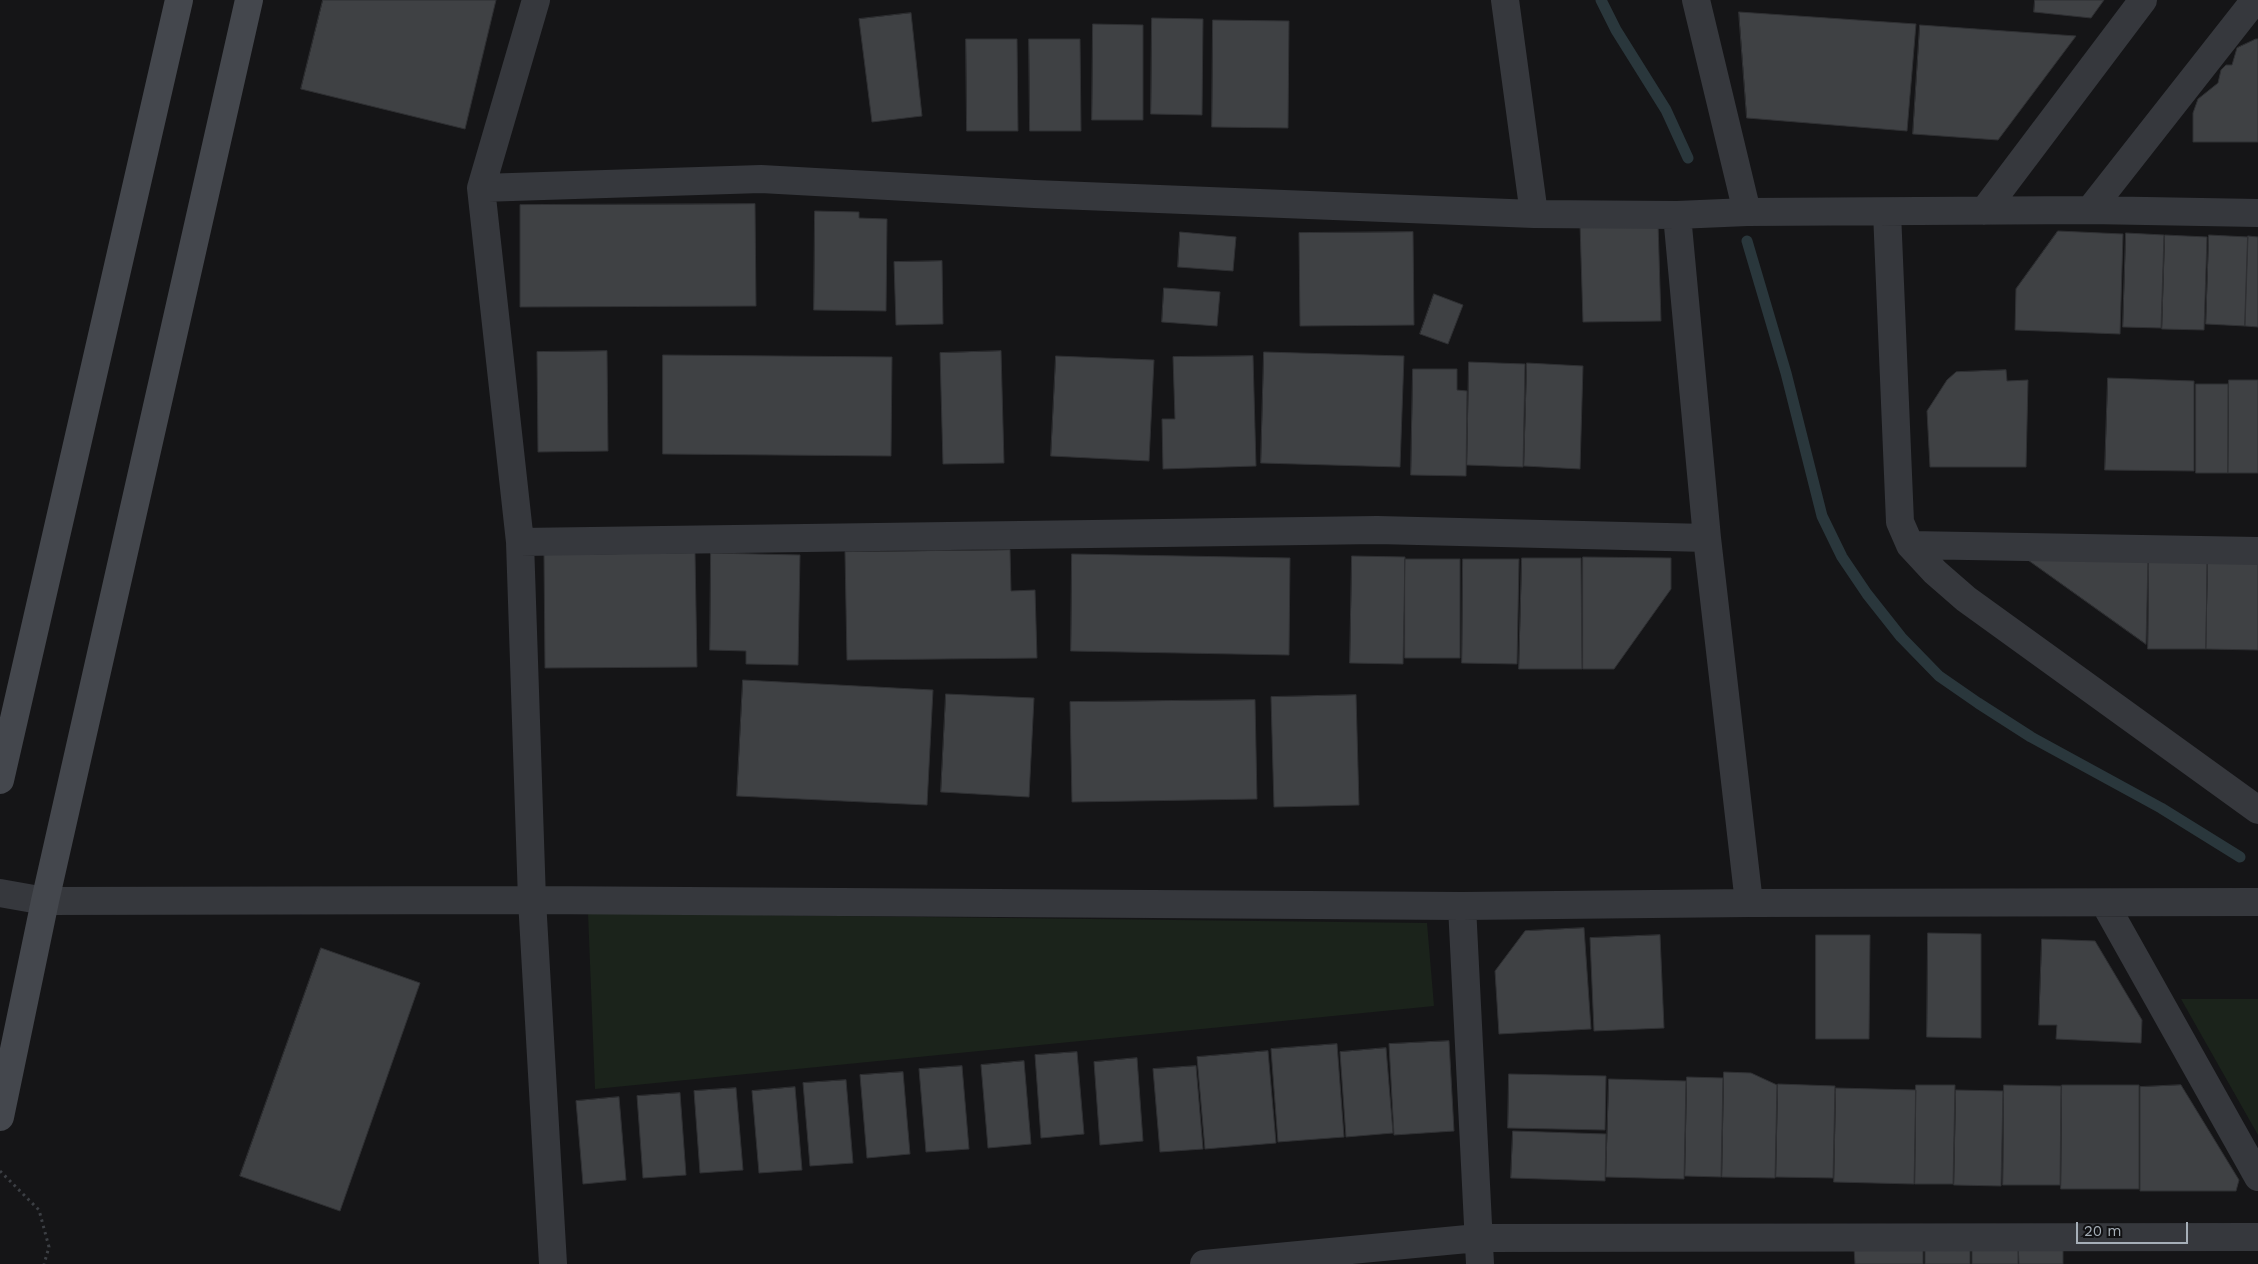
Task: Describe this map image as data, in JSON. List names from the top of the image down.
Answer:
{
  "scale_bar": "20 m"
}
